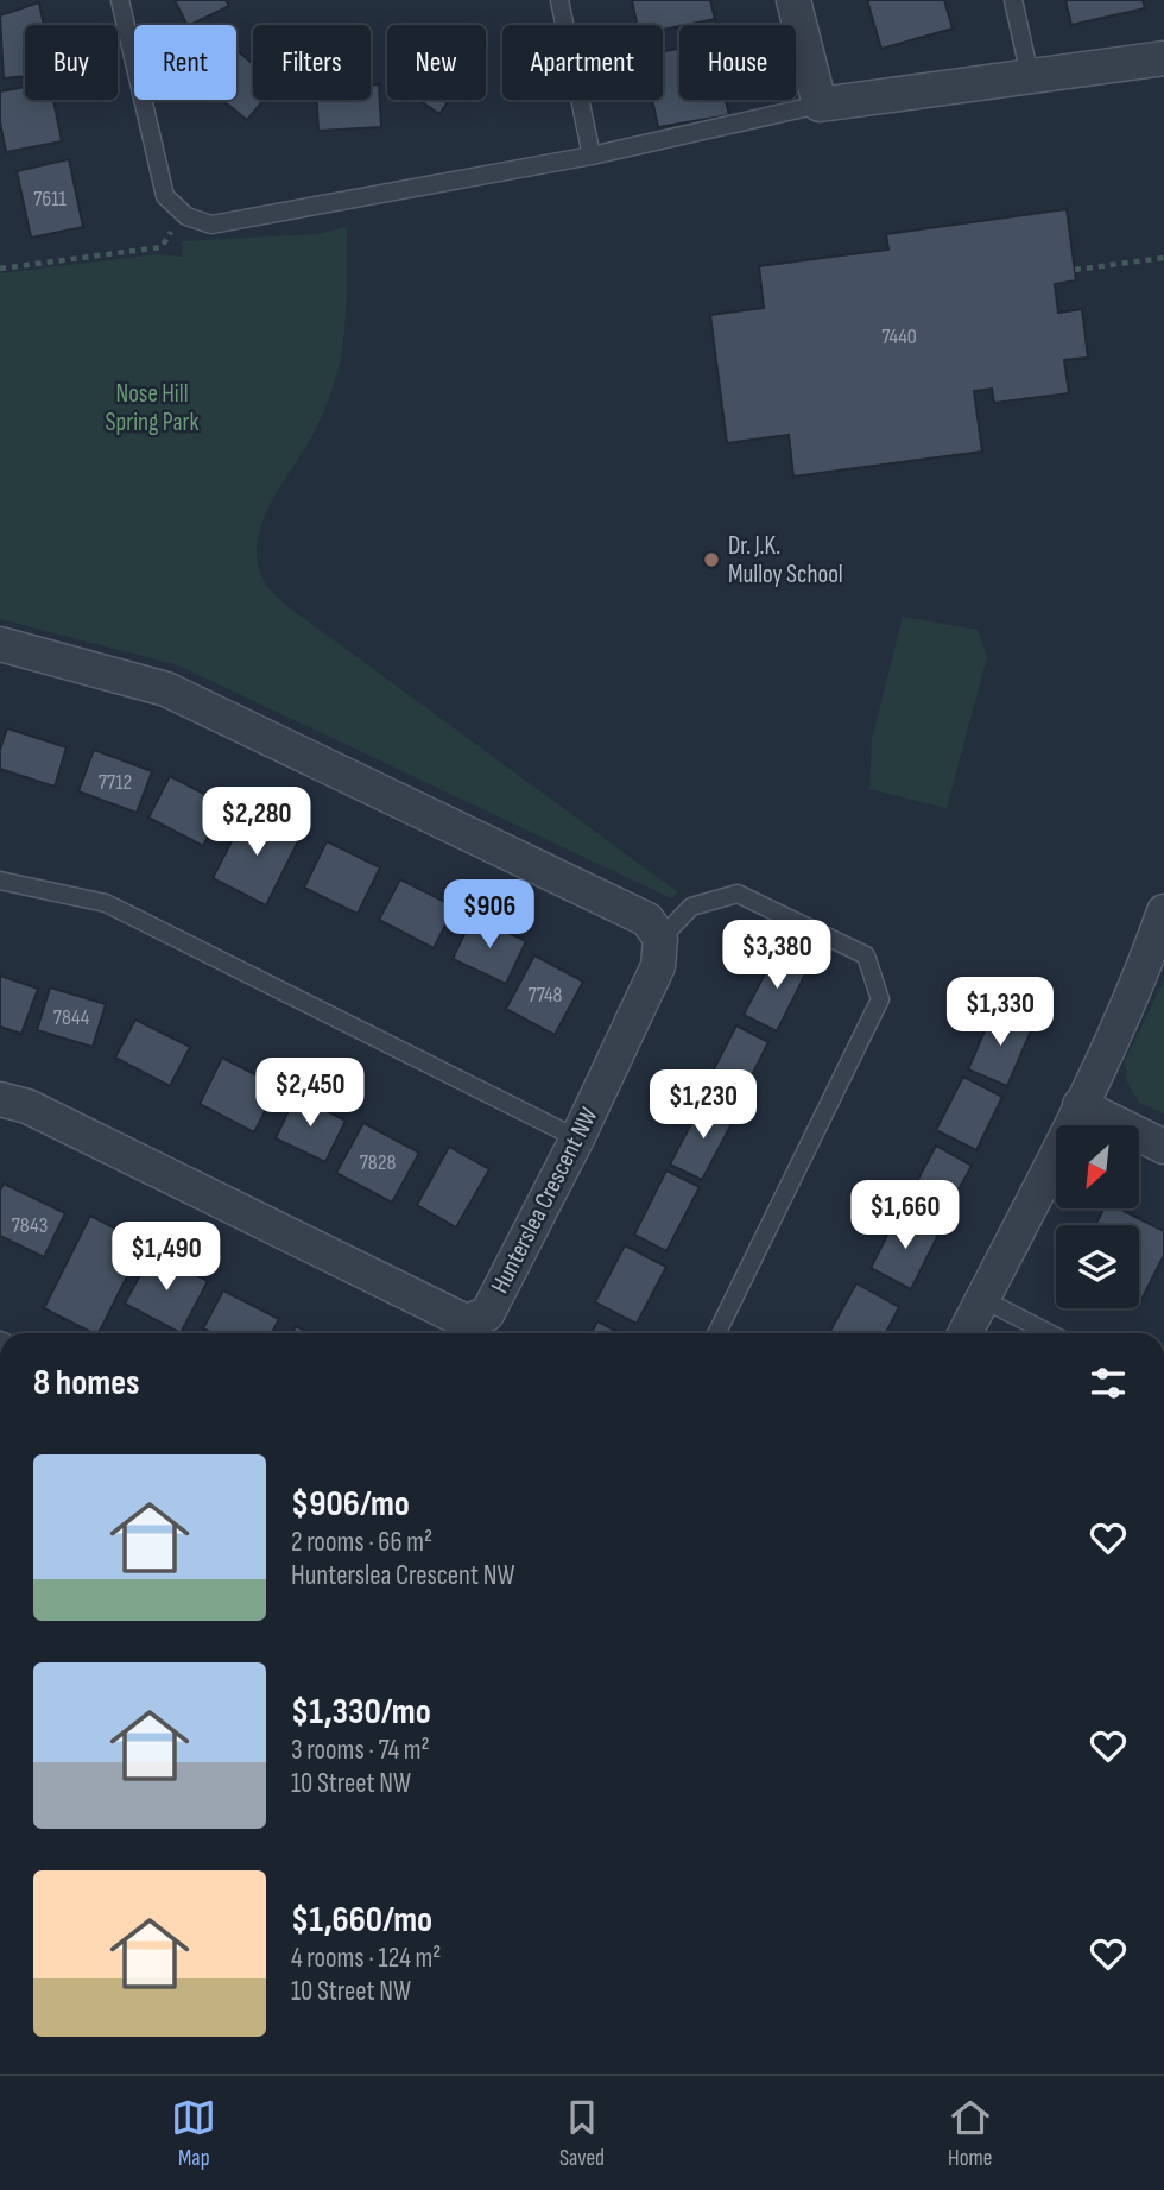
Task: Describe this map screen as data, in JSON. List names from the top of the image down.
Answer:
{
  "streets": {
    "street": ["Hunterslea Crescent NW"]
  },
  "parks": ["Nose Hill Spring Park"],
  "places": ["Dr. J.K. Mulloy School"],
  "house_numbers": [
    "7611",
    "7440",
    "7712",
    "7748",
    "7844",
    "7828",
    "7843"
  ],
  "north": "bottom left",
  "page": {
    "chip": [
      "Buy",
      "Rent",
      "Filters",
      "New",
      "Apartment",
      "House"
    ],
    "price": [
      "$2,280",
      "$906",
      "$3,380",
      "$1,330",
      "$2,450",
      "$1,230",
      "$1,660",
      "$1,490"
    ],
    "heading": "8 homes",
    "list": [
      {
        "name": "$906/mo",
        "note": "2 rooms · 66 m² · Hunterslea Crescent NW"
      },
      {
        "name": "$1,330/mo",
        "note": "3 rooms · 74 m² · 10 Street NW"
      },
      {
        "name": "$1,660/mo",
        "note": "4 rooms · 124 m² · 10 Street NW"
      }
    ],
    "tabs": ["Map", "Saved", "Home"]
  }
}
